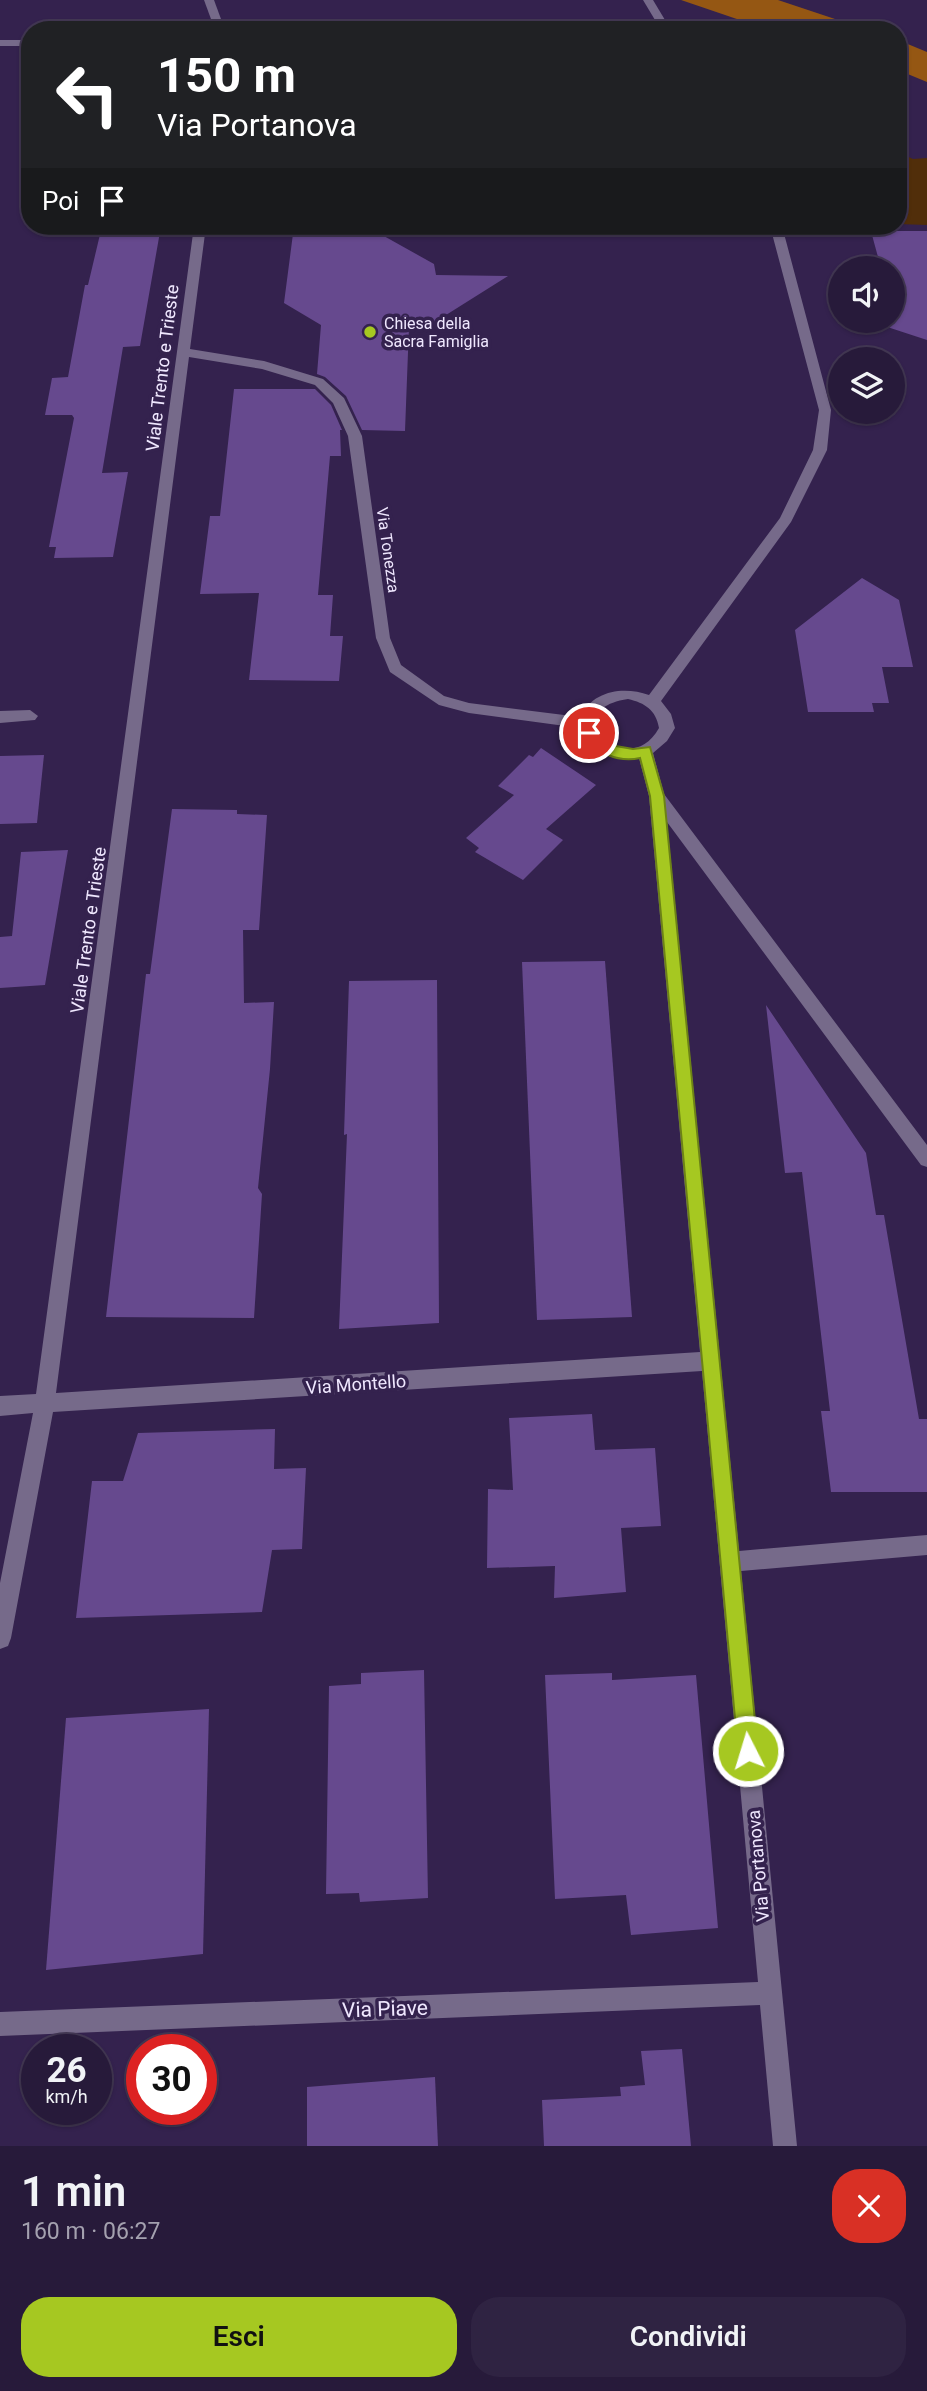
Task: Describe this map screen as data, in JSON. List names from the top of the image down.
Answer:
{
  "streets": {
    "street": [
      "Viale Trento e Trieste",
      "Via Tonezza",
      "Via Montello",
      "Via Portanova",
      "Via Piave"
    ]
  },
  "crossings": [
    ["Viale Trento e Trieste", "Via Tonezza"],
    ["Viale Trento e Trieste", "Via Montello"],
    ["Via Tonezza", "Via Portanova"],
    ["Via Montello", "Via Portanova"],
    ["Via Portanova", "Via Piave"]
  ],
  "places": ["Chiesa della Sacra Famiglia"],
  "page": {
    "turn": ["150 m", "Via Portanova"],
    "then": "Poi",
    "speed": "26 km/h",
    "limit": "30",
    "heading": ["1 min", "160 m · 06:27"],
    "buttons": ["Esci", "Condividi"]
  }
}
